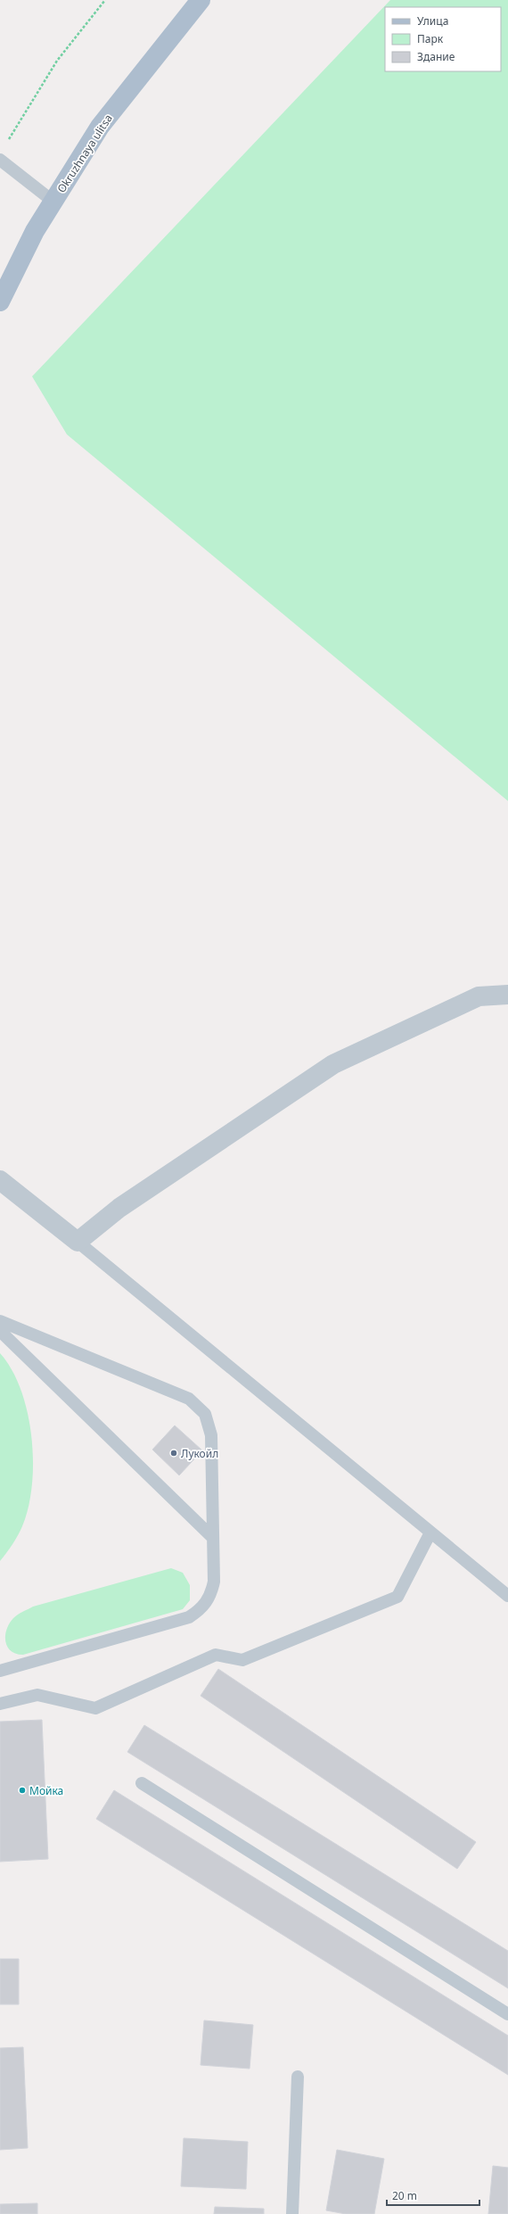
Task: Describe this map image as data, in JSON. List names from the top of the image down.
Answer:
{
  "streets": {
    "main road": ["Okruzhnaya ulitsa"]
  },
  "places": ["Лукойл", "Мойка"],
  "legend": ["Улица", "Парк", "Здание"],
  "scale_bar": "20 m"
}
